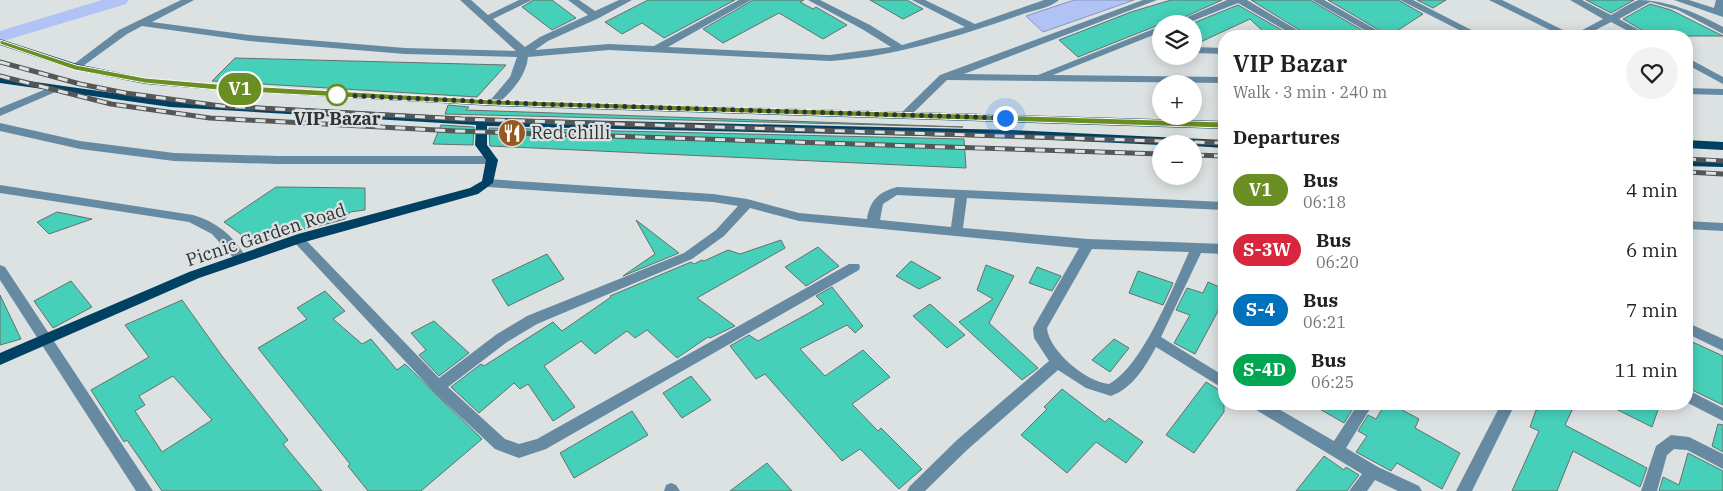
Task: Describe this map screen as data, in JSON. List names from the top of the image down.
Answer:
{
  "streets": {
    "main road": ["Picnic Garden Road"]
  },
  "places": {
    "other": ["VIP Bazar"],
    "restaurant": ["Red chilli"]
  },
  "lines": ["bus line V1"],
  "page": {
    "on_map": "V1",
    "map_buttons": ["+", "−"],
    "heading": [
      ["VIP Bazar", "Walk · 3 min · 240 m"],
      "Departures"
    ],
    "list": [
      {
        "mark": "V1",
        "name": "Bus",
        "note": "06:18",
        "value": "4 min"
      },
      {
        "mark": "S-3W",
        "name": "Bus",
        "note": "06:20",
        "value": "6 min"
      },
      {
        "mark": "S-4",
        "name": "Bus",
        "note": "06:21",
        "value": "7 min"
      },
      {
        "mark": "S-4D",
        "name": "Bus",
        "note": "06:25",
        "value": "11 min"
      }
    ]
  }
}
